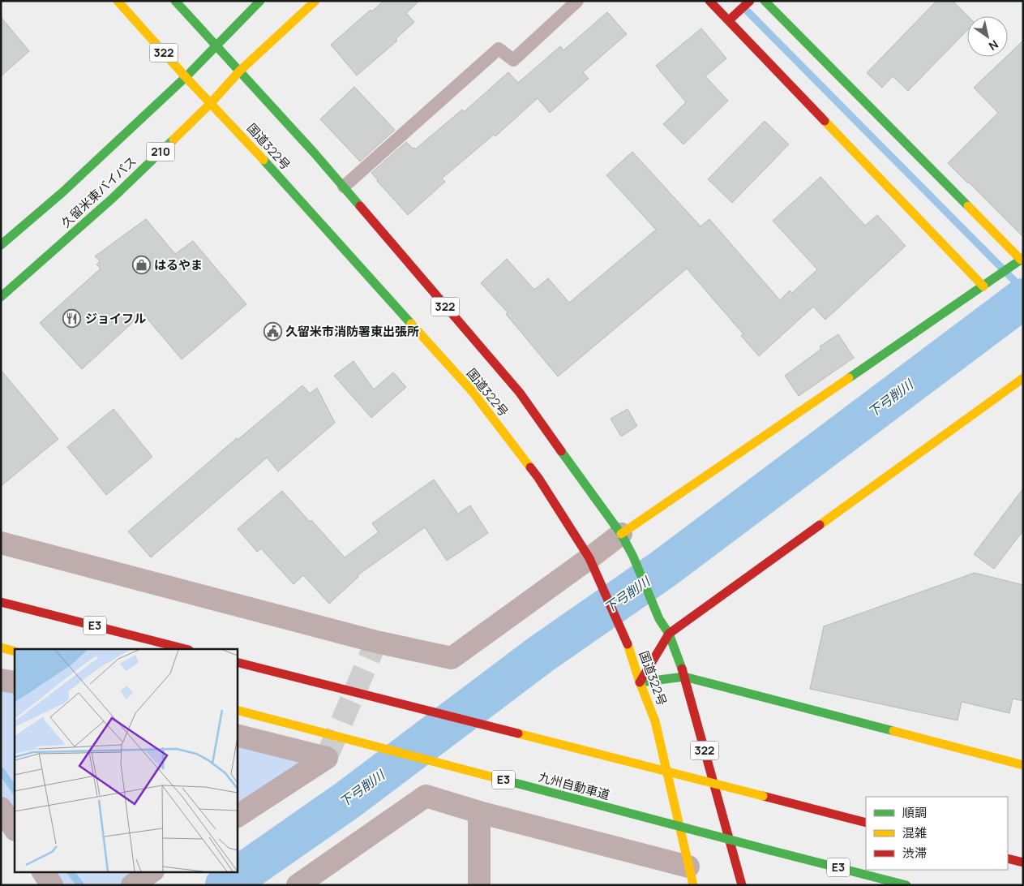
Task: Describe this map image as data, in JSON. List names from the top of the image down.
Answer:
{
  "streets": {
    "main road": [
      "322",
      "国道322号",
      "210",
      "久留米東バイパス",
      "E3",
      "九州自動車道"
    ]
  },
  "crossings": [
    ["国道322号", "久留米東バイパス"]
  ],
  "water": ["下弓削川"],
  "places": {
    "shop": ["はるやま"],
    "restaurant": ["ジョイフル"],
    "public building": ["久留米市消防署東出張所"]
  },
  "legend": ["順調", "混雑", "渋滞"],
  "north": "bottom right"
}
